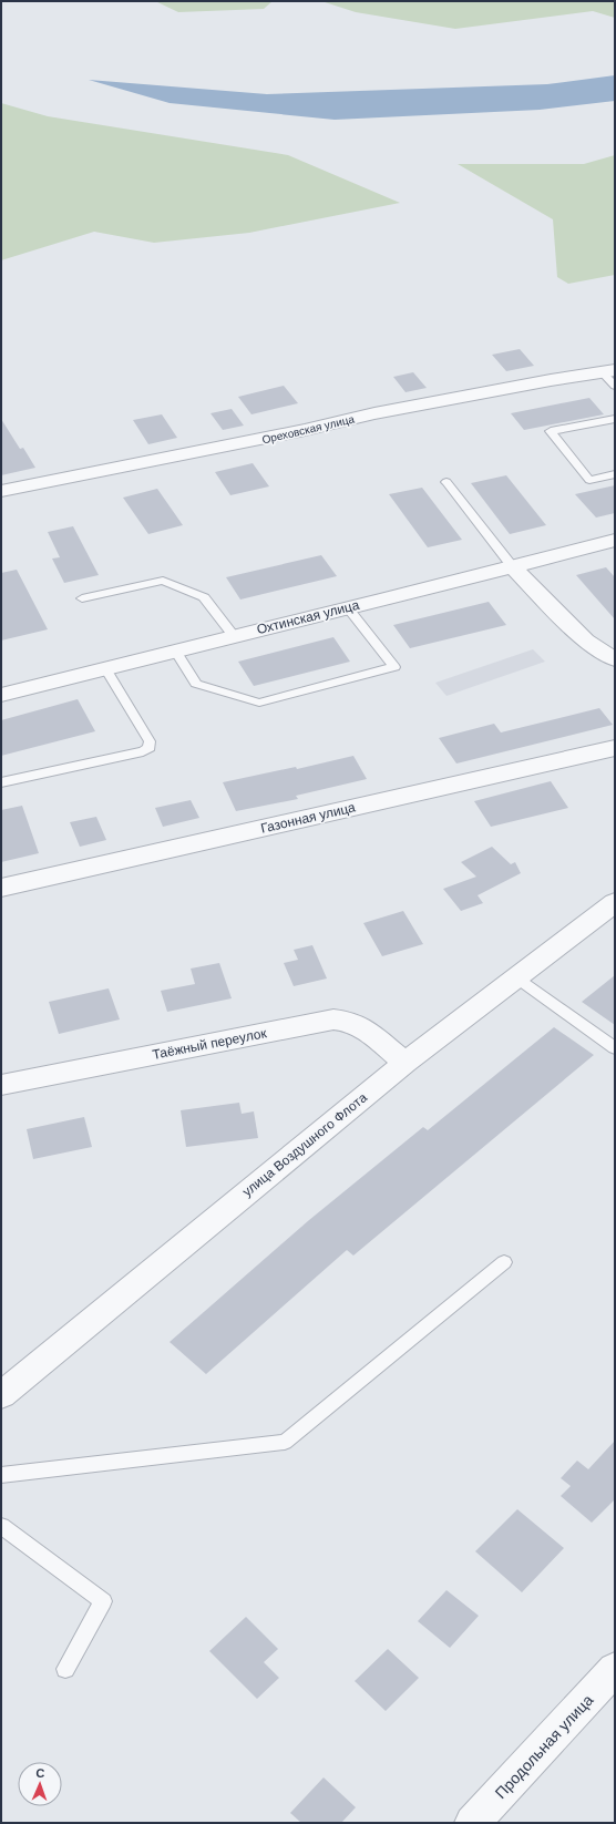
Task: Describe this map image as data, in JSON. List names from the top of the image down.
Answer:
{
  "streets": {
    "street": [
      "Ореховская улица",
      "Охтинская улица",
      "Газонная улица",
      "Таёжный переулок",
      "улица Воздушного Флота",
      "Продольная улица"
    ]
  },
  "crossings": [
    ["Таёжный переулок", "улица Воздушного Флота"]
  ],
  "north": "top"
}
